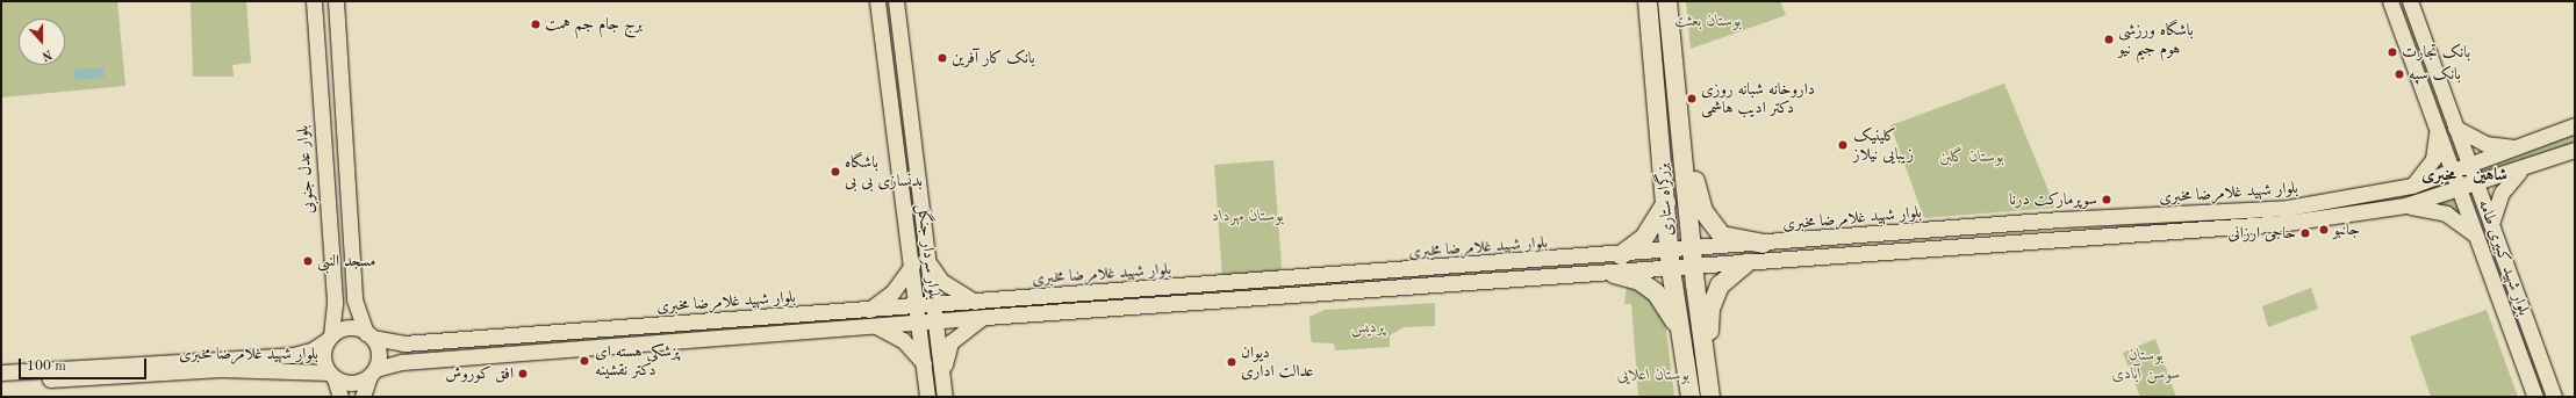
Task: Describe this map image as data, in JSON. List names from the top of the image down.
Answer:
{
  "streets": {
    "highway": ["بزرگراه ستاری"],
    "main road": [
      "بلوار عدل جنوبی",
      "بلوار شهید غلامرضا مخبری",
      "بلوار سردار جنگل",
      "بلوار شهید کبیری طامه"
    ]
  },
  "crossings": [
    ["بلوار عدل جنوبی", "بلوار شهید غلامرضا مخبری"],
    ["بلوار شهید غلامرضا مخبری", "بزرگراه ستاری"],
    ["بلوار شهید غلامرضا مخبری", "بلوار سردار جنگل"],
    ["بلوار شهید غلامرضا مخبری", "بلوار شهید کبیری طامه"]
  ],
  "districts": ["شاهین - مخبری"],
  "parks": [
    "بوستان بعثت",
    "بوستان گلبن",
    "بوستان مهرداد",
    "پردیس",
    "بوستان سوسن آبادی",
    "بوستان اعلایی"
  ],
  "places": [
    "برج جام جم همت",
    "باشگاه ورزشی هوم جیم نیو",
    "بانک تجارت",
    "بانک کار آفرین",
    "بانک سپه",
    "داروخانه شبانه روزی دکتر ادیب هاشمی",
    "کلینیک زیبایی نیلاز",
    "باشگاه بدنسازی بی بی",
    "سوپرمارکت درنا",
    "جانبو",
    "حاجی ارزانی",
    "مسجد النبی",
    "پزشکی هسته ای دکتر نقشینه",
    "دیوان عدالت اداری",
    "افق کوروش"
  ],
  "scale_bar": "100 m",
  "north": "bottom"
}
